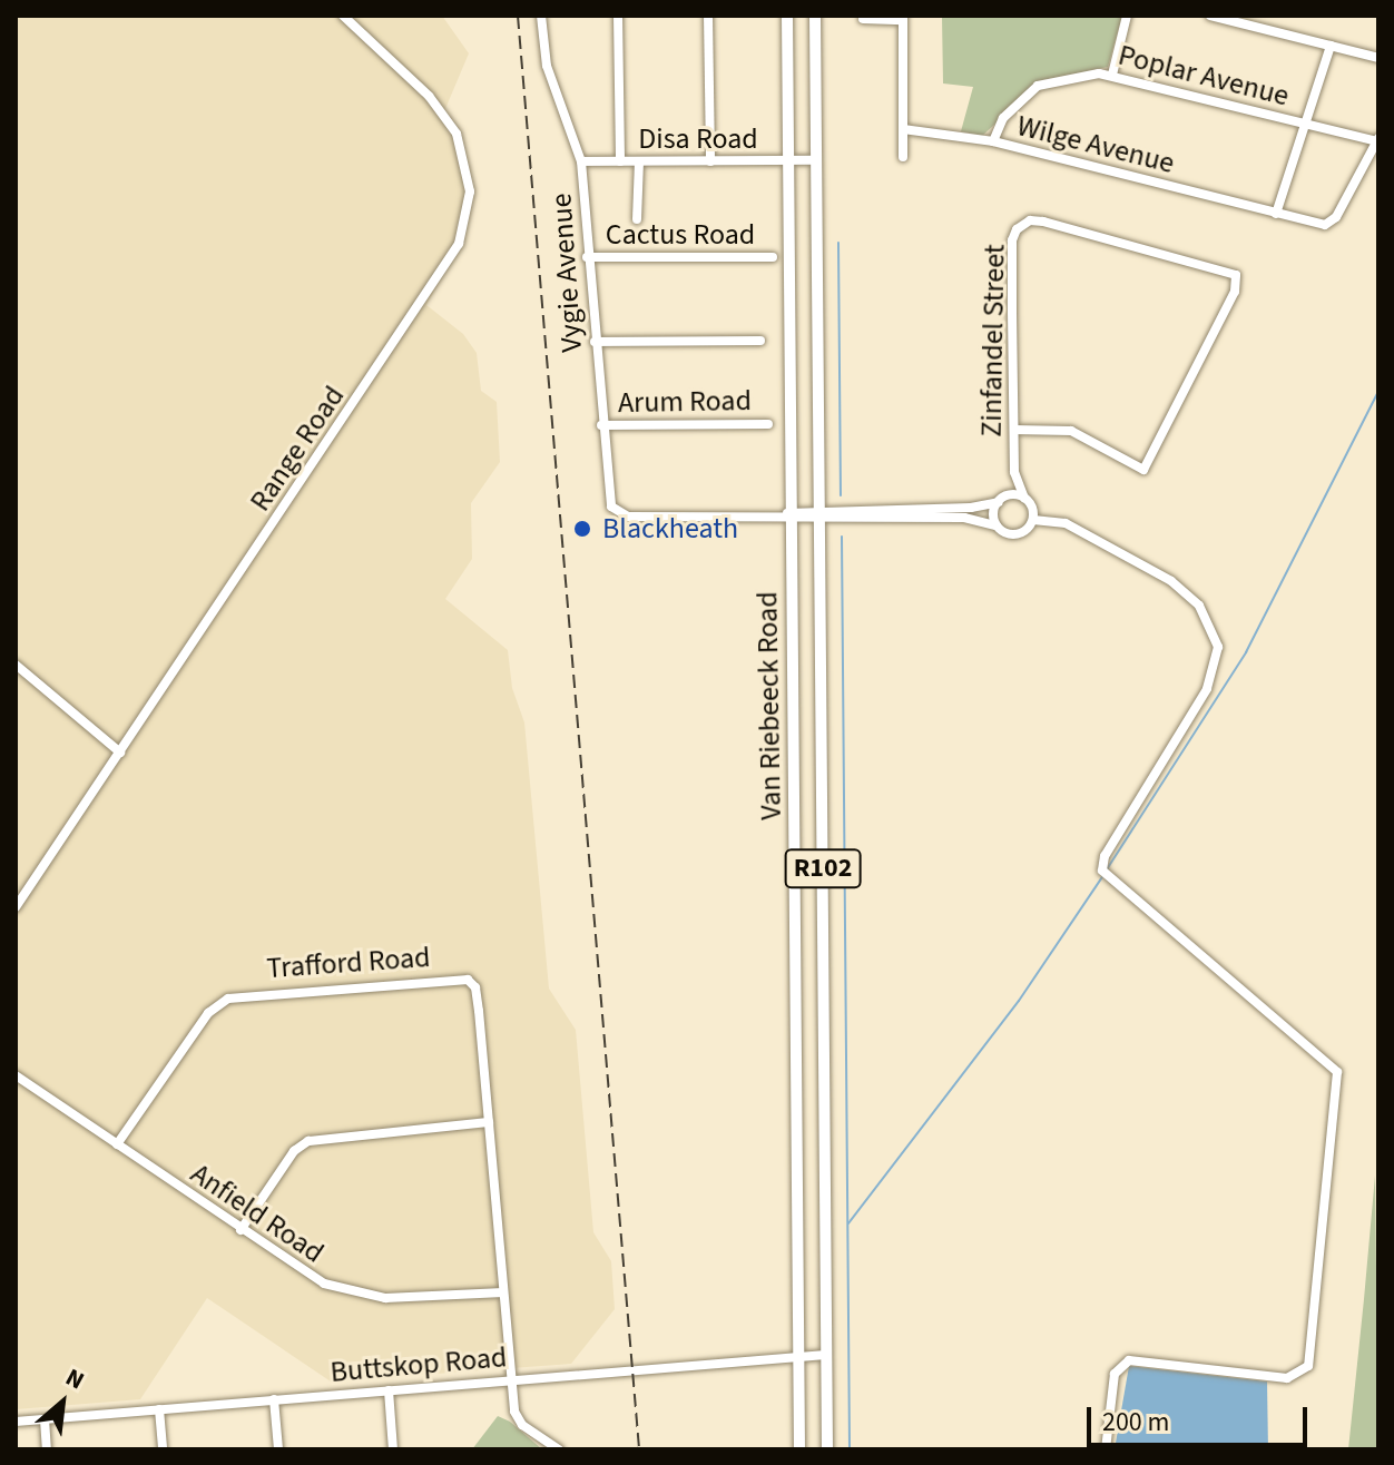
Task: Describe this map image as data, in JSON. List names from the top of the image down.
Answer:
{
  "streets": {
    "main road": ["Van Riebeeck Road", "R102"],
    "street": [
      "Poplar Avenue",
      "Disa Road",
      "Wilge Avenue",
      "Cactus Road",
      "Vygie Avenue",
      "Zinfandel Street",
      "Arum Road",
      "Range Road",
      "Trafford Road",
      "Anfield Road",
      "Buttskop Road"
    ]
  },
  "crossings": [
    ["Poplar Avenue", "Wilge Avenue"],
    ["Disa Road", "Vygie Avenue"],
    ["Disa Road", "Van Riebeeck Road"],
    ["Cactus Road", "Vygie Avenue"],
    ["Vygie Avenue", "Arum Road"],
    ["Vygie Avenue", "Van Riebeeck Road"],
    ["Van Riebeeck Road", "Buttskop Road"],
    ["Trafford Road", "Anfield Road"],
    ["Trafford Road", "Buttskop Road"]
  ],
  "places": ["Blackheath"],
  "scale_bar": "200 m",
  "north": "top right"
}
